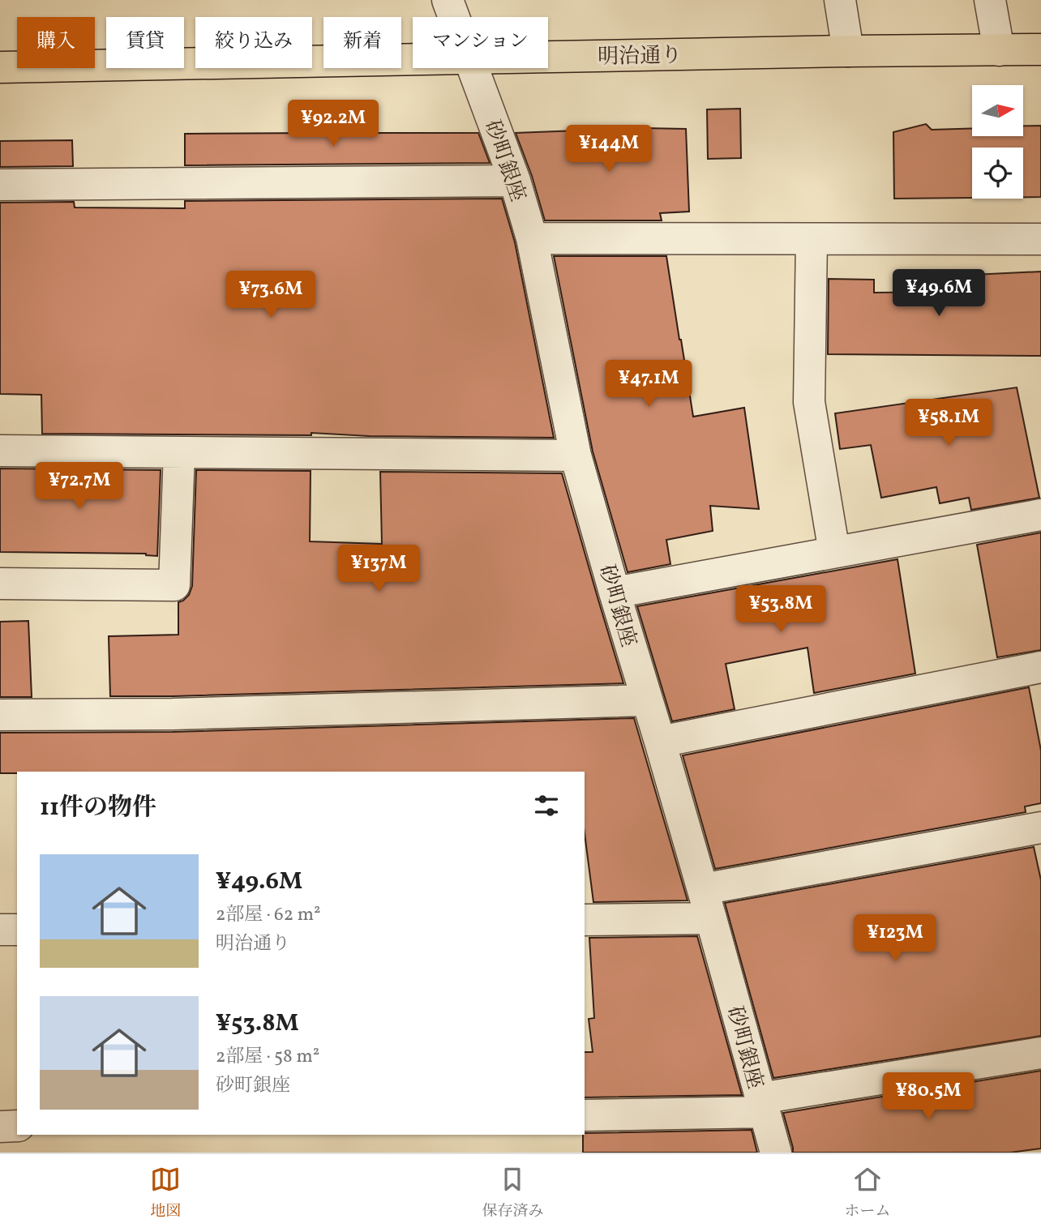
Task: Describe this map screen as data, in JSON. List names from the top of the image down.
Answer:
{
  "streets": {
    "main road": ["明治通り"],
    "street": ["砂町銀座"]
  },
  "north": "right",
  "page": {
    "chip": [
      "購入",
      "賃貸",
      "絞り込み",
      "新着",
      "マンション"
    ],
    "price": [
      "¥92.2M",
      "¥144M",
      "¥49.6M",
      "¥73.6M",
      "¥47.1M",
      "¥58.1M",
      "¥72.7M",
      "¥137M",
      "¥53.8M",
      "¥123M",
      "¥80.5M"
    ],
    "heading": "11件の物件",
    "list": [
      {
        "name": "¥49.6M",
        "note": "2部屋 · 62 m² · 明治通り"
      },
      {
        "name": "¥53.8M",
        "note": "2部屋 · 58 m² · 砂町銀座"
      }
    ],
    "tabs": ["地図", "保存済み", "ホーム"]
  }
}
